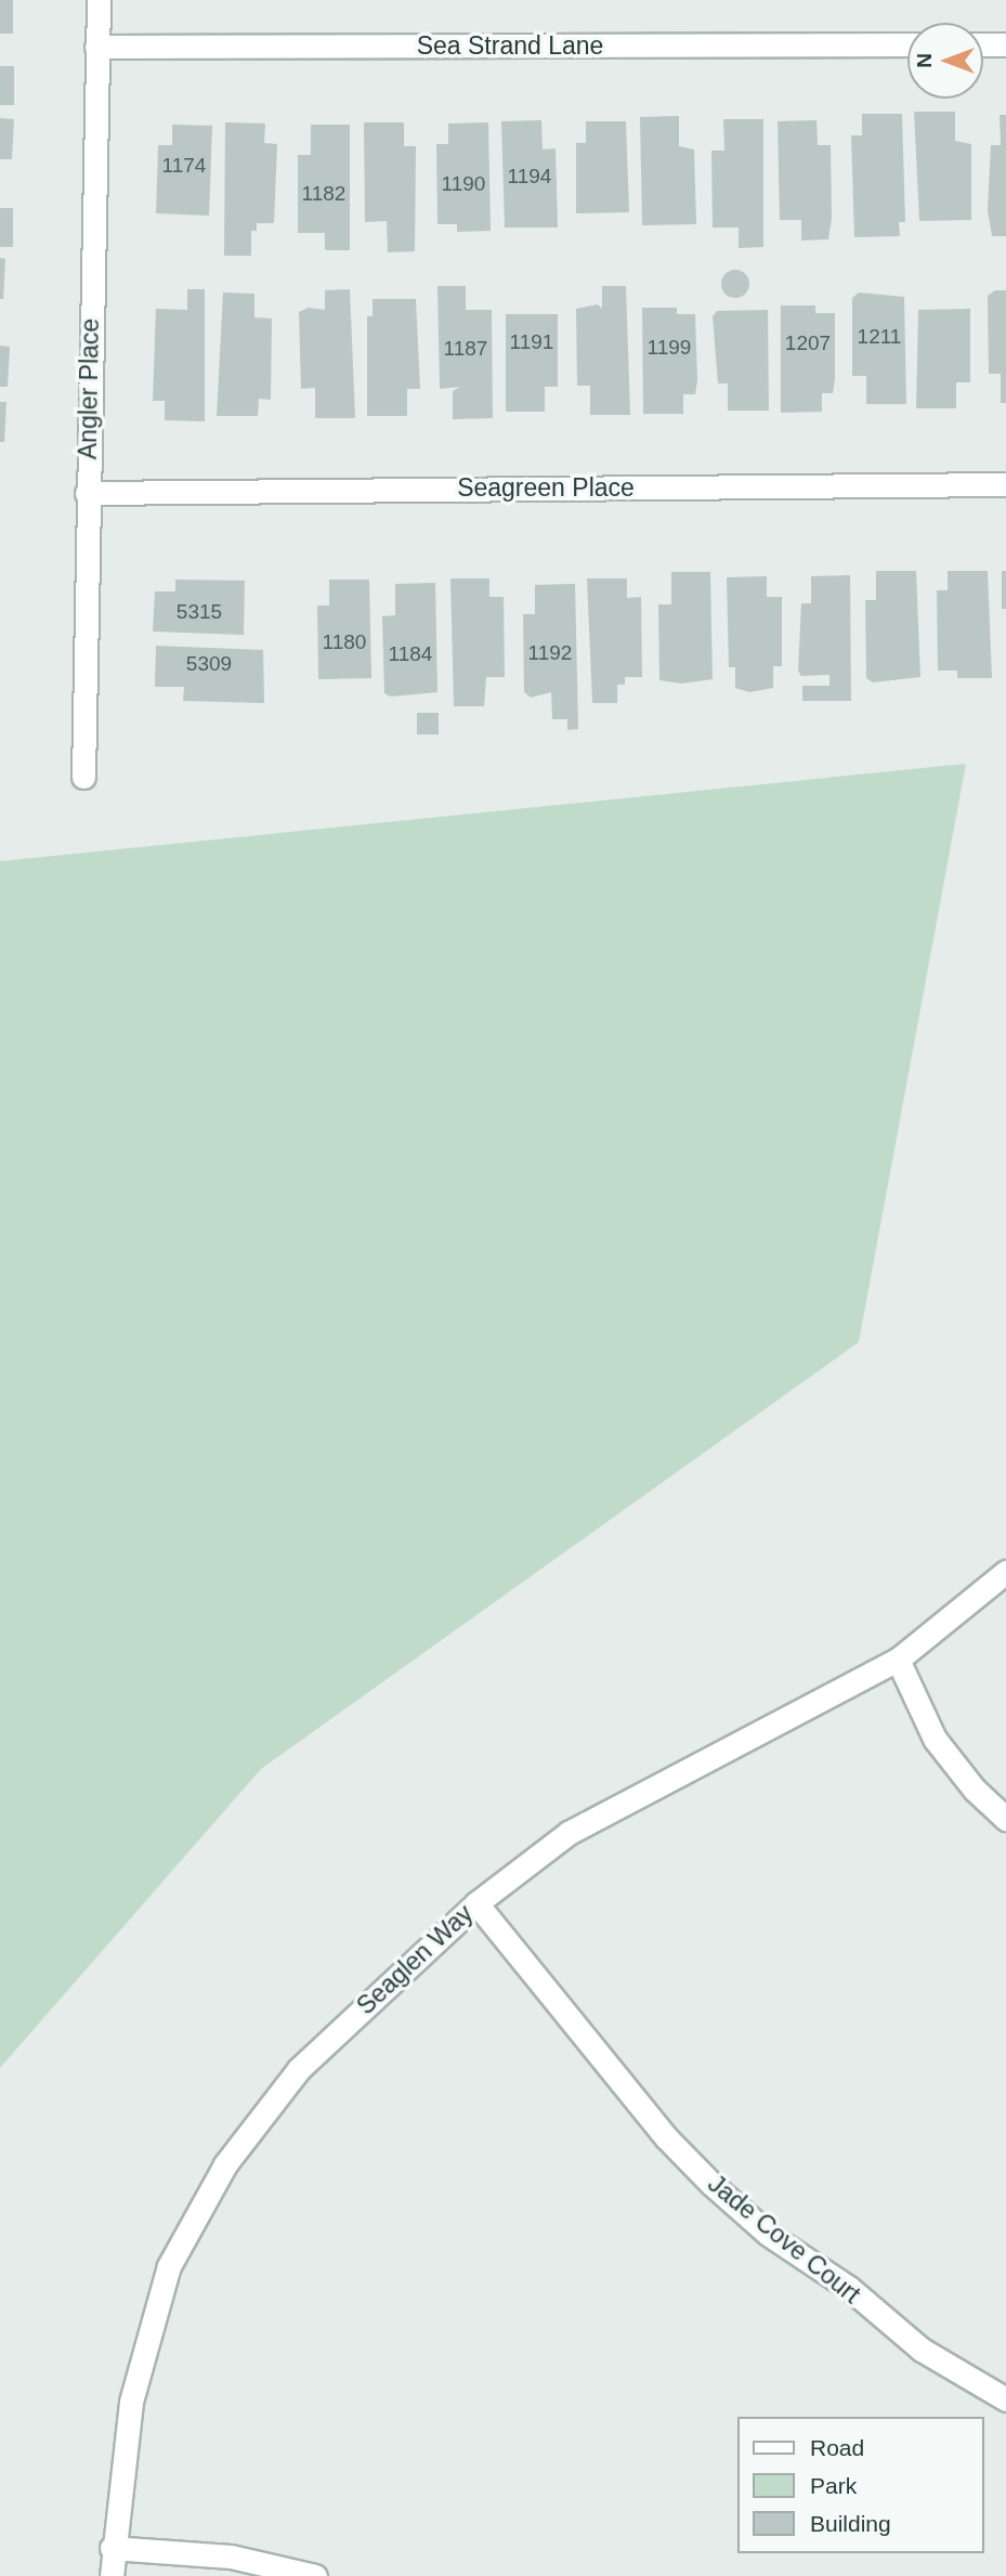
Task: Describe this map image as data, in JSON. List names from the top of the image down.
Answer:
{
  "streets": {
    "street": [
      "Sea Strand Lane",
      "Angler Place",
      "Seagreen Place",
      "Seaglen Way",
      "Jade Cove Court"
    ]
  },
  "crossings": [
    ["Sea Strand Lane", "Angler Place"],
    ["Angler Place", "Seagreen Place"],
    ["Seaglen Way", "Jade Cove Court"]
  ],
  "house_numbers": [
    "1174",
    "1194",
    "1190",
    "1182",
    "1211",
    "1191",
    "1207",
    "1199",
    "1187",
    "5315",
    "1180",
    "1192",
    "1184",
    "5309"
  ],
  "legend": ["Road", "Park", "Building"],
  "north": "left"
}
